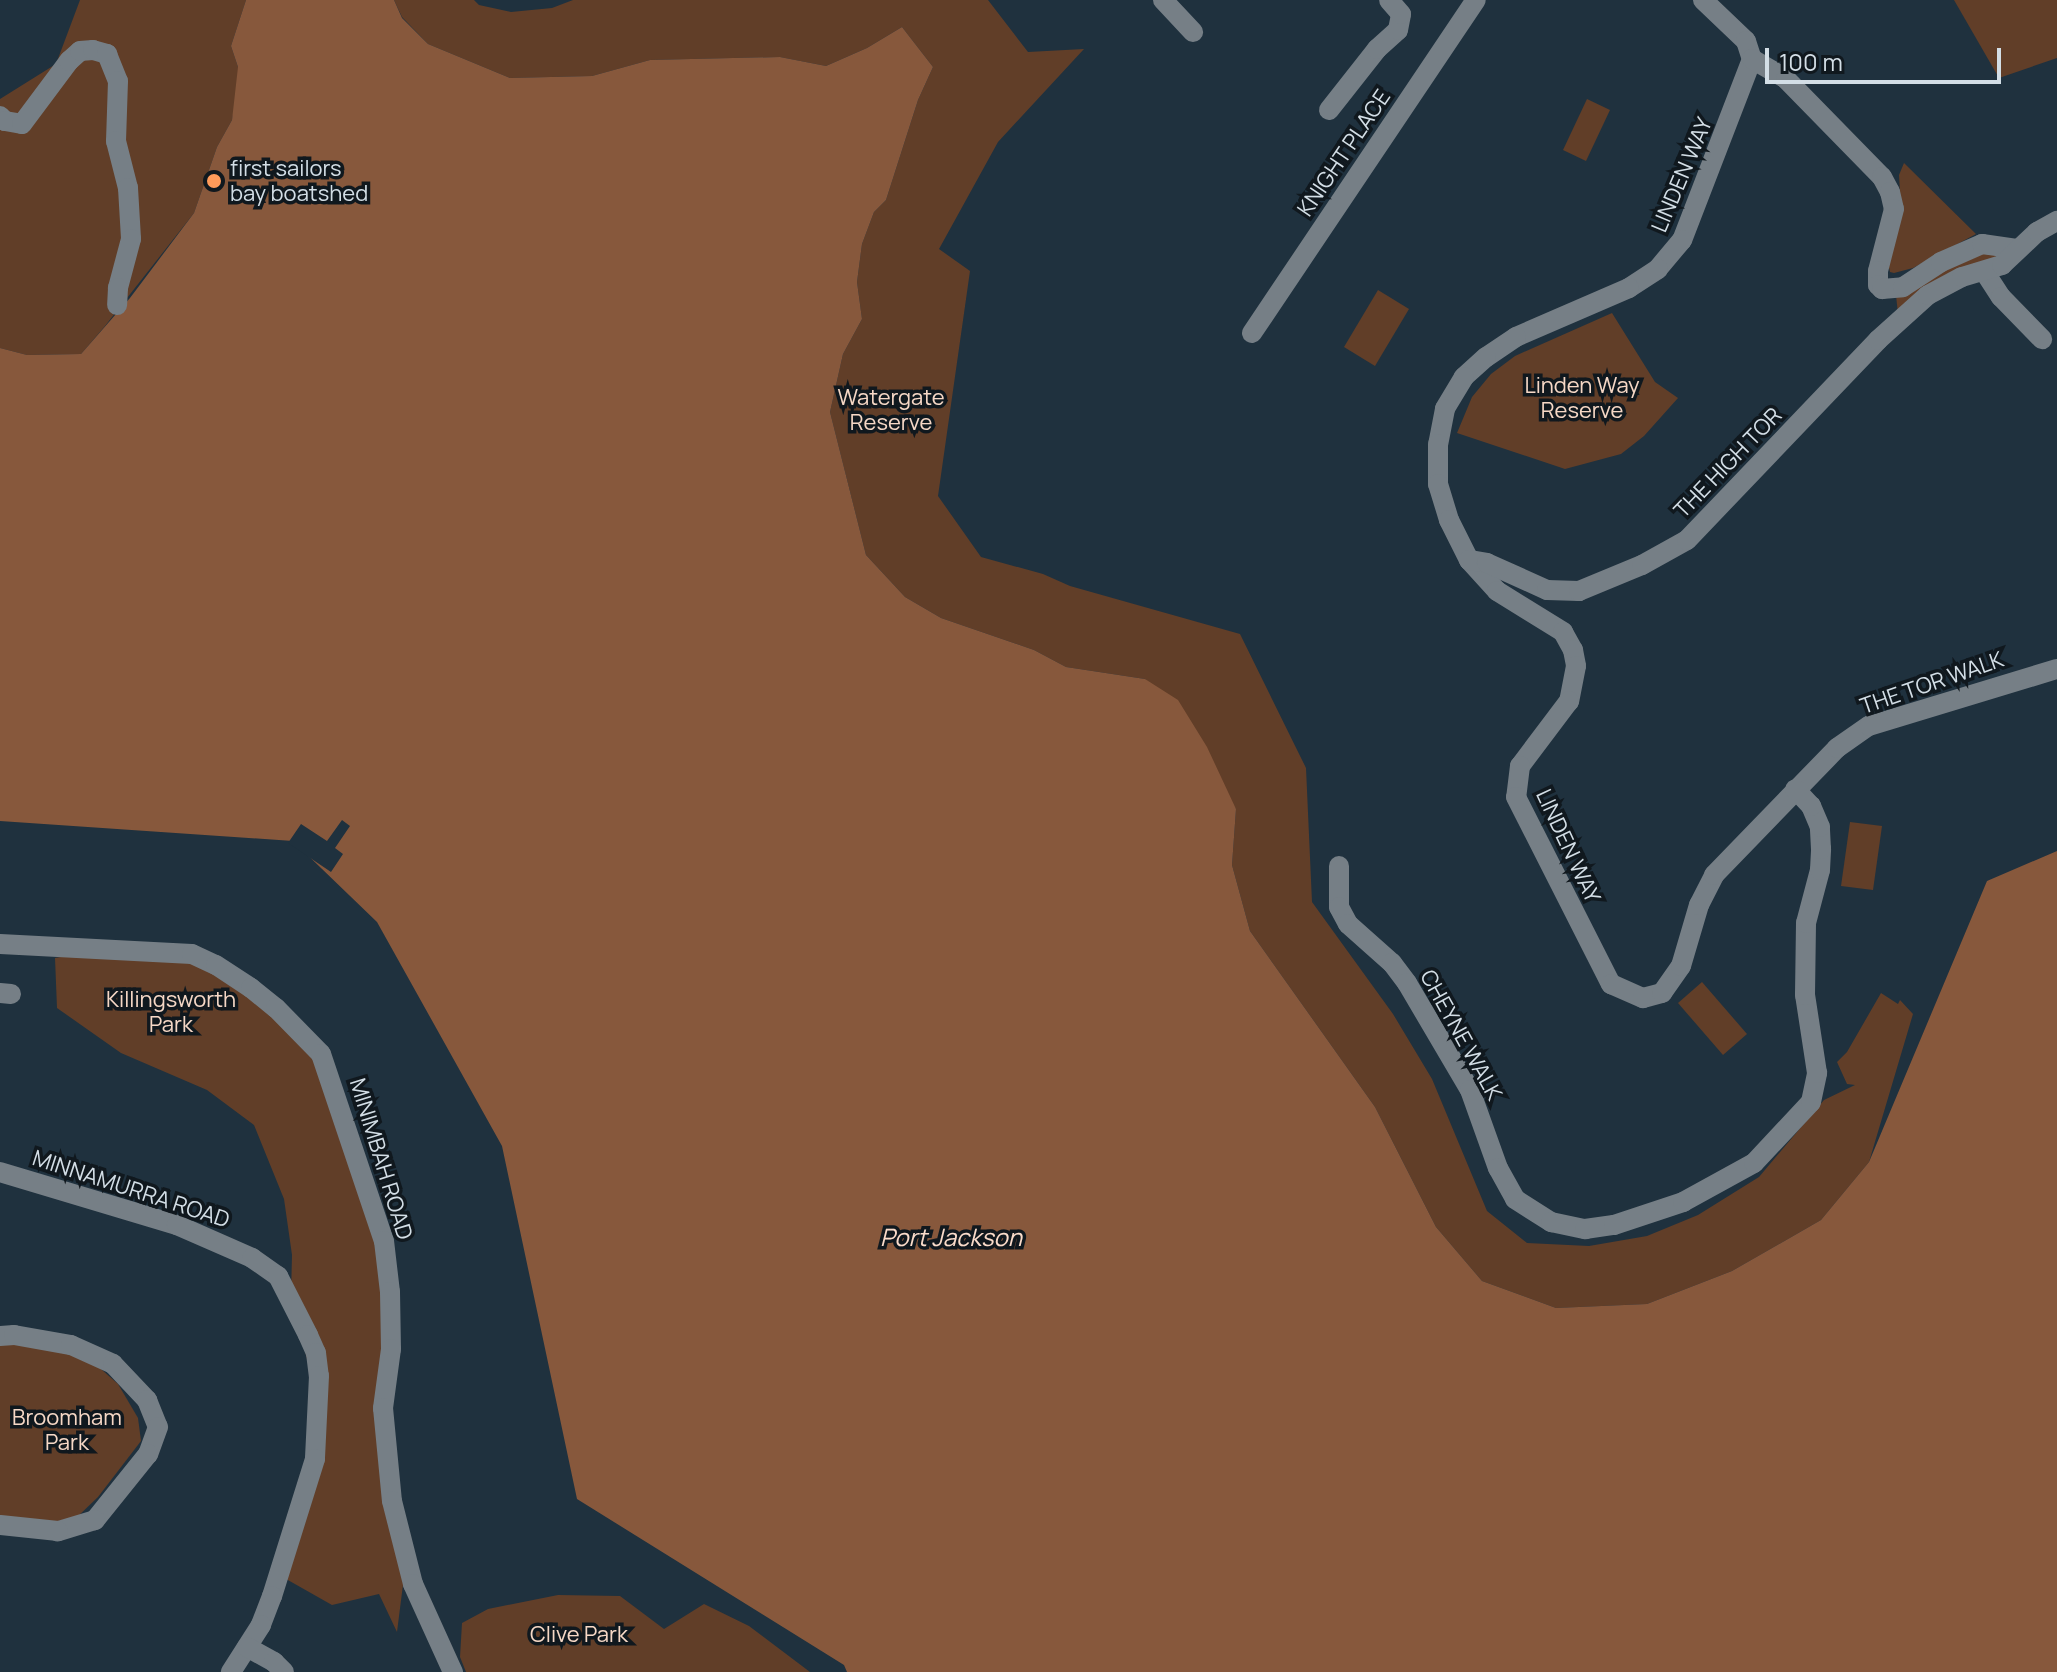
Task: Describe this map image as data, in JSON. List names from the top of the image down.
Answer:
{
  "streets": {
    "street": [
      "KNIGHT PLACE",
      "LINDEN WAY",
      "THE HIGH TOR",
      "THE TOR WALK",
      "CHEYNE WALK",
      "MINIMBAH ROAD",
      "MINNAMURRA ROAD"
    ]
  },
  "crossings": [
    ["LINDEN WAY", "THE HIGH TOR"],
    ["LINDEN WAY", "THE TOR WALK"],
    ["LINDEN WAY", "CHEYNE WALK"],
    ["THE TOR WALK", "CHEYNE WALK"]
  ],
  "water": ["Port Jackson"],
  "parks": [
    "Linden Way Reserve",
    "Watergate Reserve",
    "Killingsworth Park",
    "Broomham Park",
    "Clive Park"
  ],
  "places": ["first sailors bay boatshed"],
  "scale_bar": "100 m"
}
